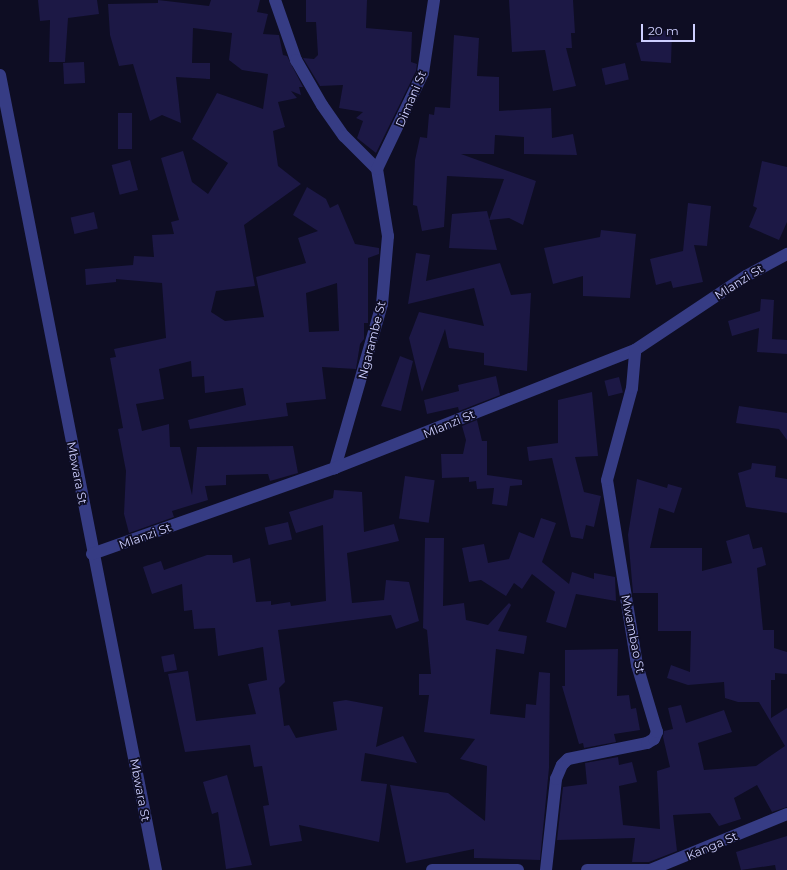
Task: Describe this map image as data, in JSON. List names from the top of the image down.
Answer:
{
  "streets": {
    "street": [
      "Dimani St",
      "Mlanzi St",
      "Ngarambe St",
      "Mbwara St",
      "Mwambao St",
      "Kanga St"
    ]
  },
  "crossings": [
    ["Dimani St", "Ngarambe St"],
    ["Mlanzi St", "Ngarambe St"],
    ["Mlanzi St", "Mbwara St"],
    ["Mlanzi St", "Mwambao St"]
  ],
  "scale_bar": "20 m"
}
